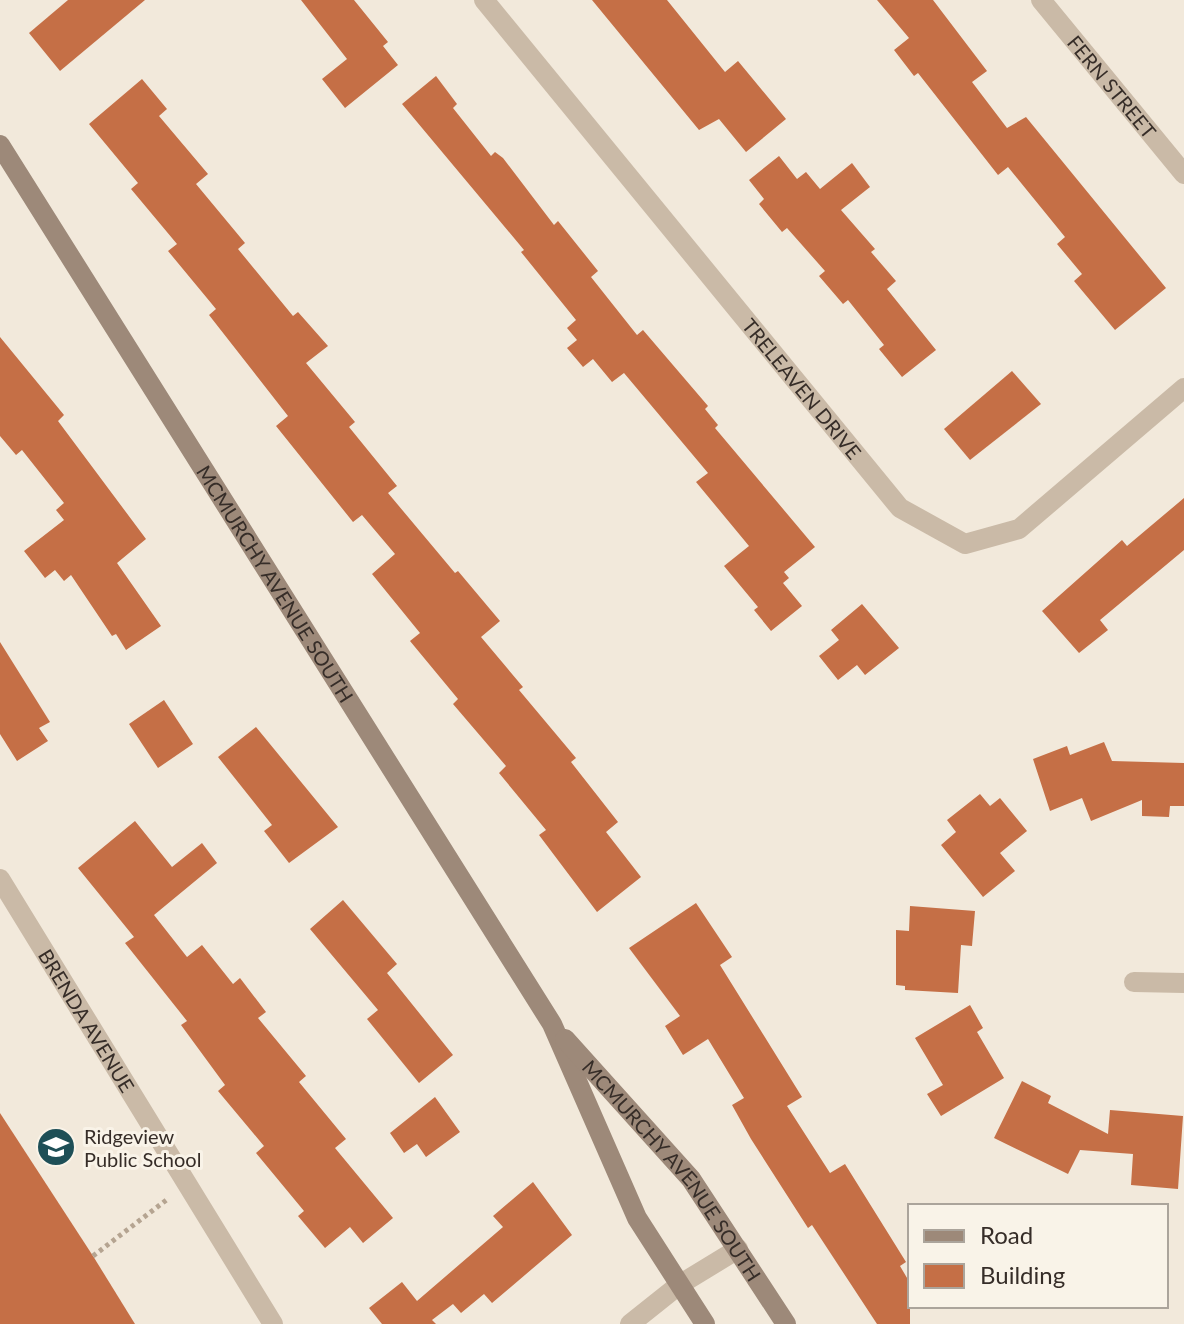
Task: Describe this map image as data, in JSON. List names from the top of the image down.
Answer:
{
  "streets": {
    "street": [
      "FERN STREET",
      "TRELEAVEN DRIVE",
      "MCMURCHY AVENUE SOUTH",
      "BRENDA AVENUE"
    ]
  },
  "places": {
    "school or university": ["Ridgeview Public School"]
  },
  "legend": ["Road", "Building"]
}
